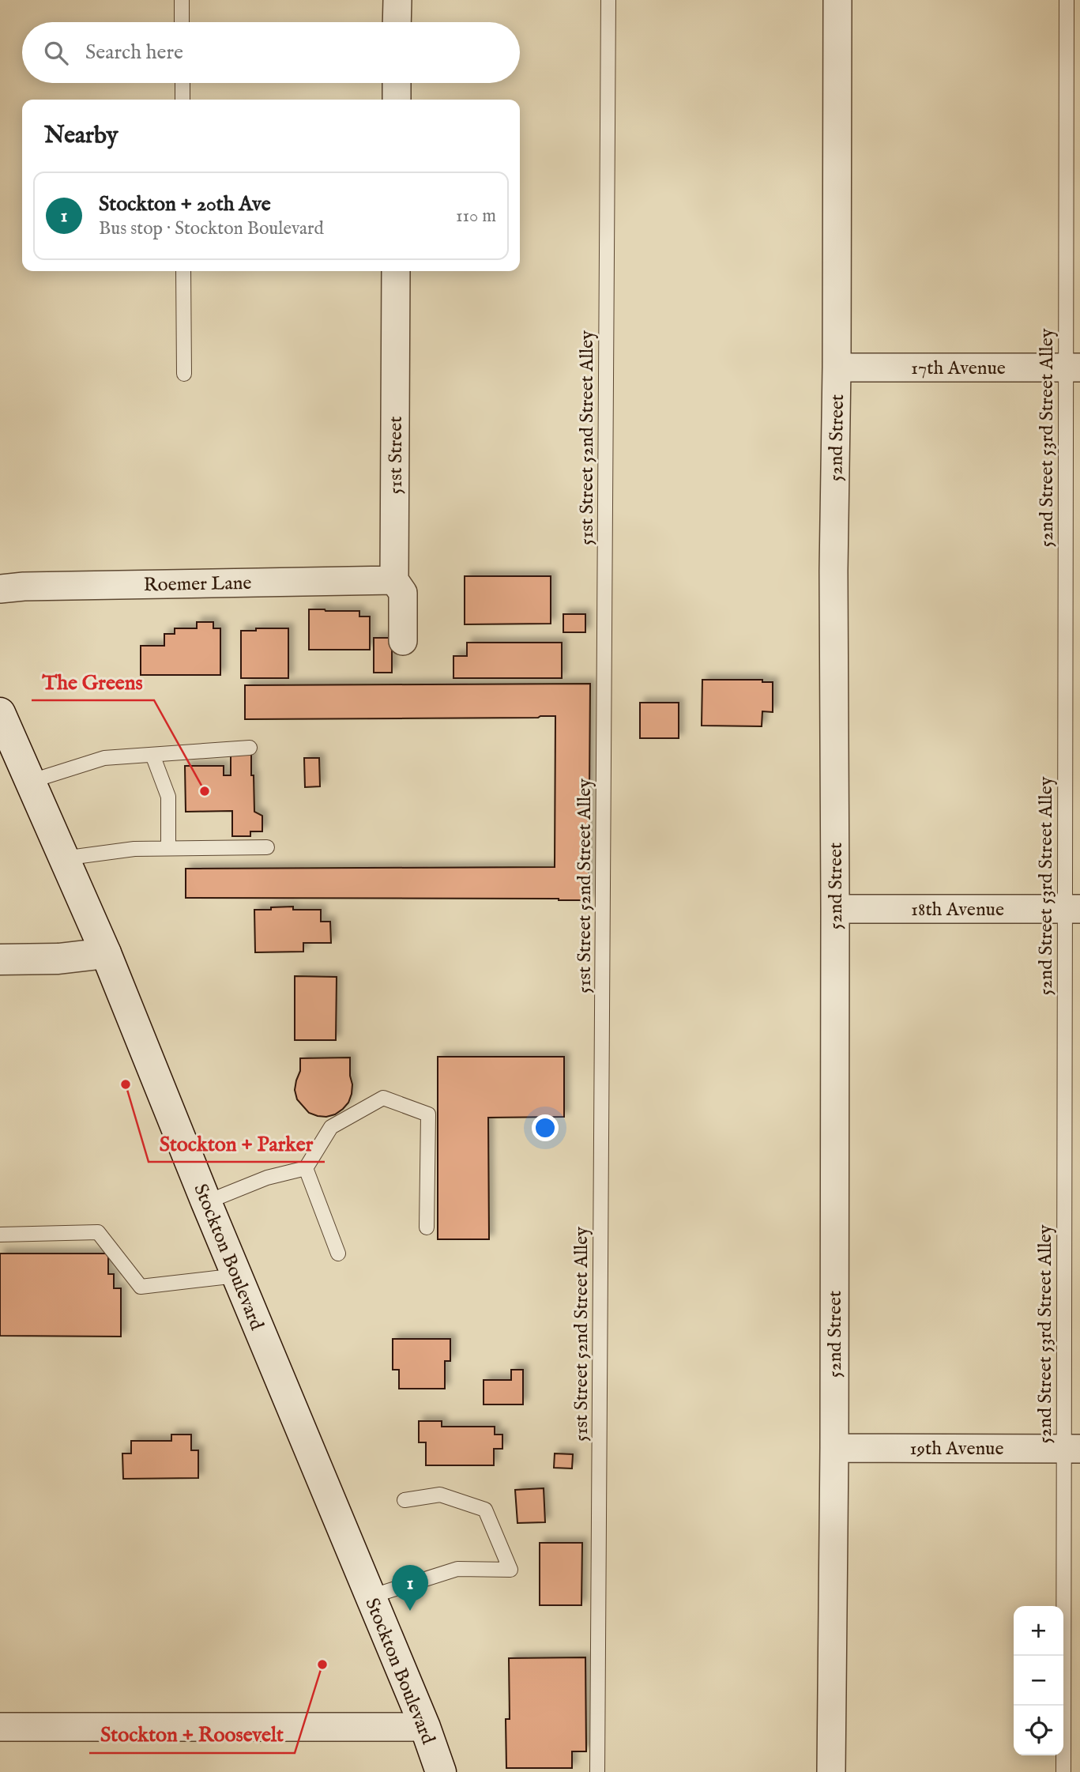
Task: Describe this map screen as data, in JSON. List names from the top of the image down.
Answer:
{
  "streets": {
    "main road": ["Stockton Boulevard"],
    "street": [
      "17th Avenue",
      "52nd Street",
      "51st Street",
      "Roemer Lane",
      "18th Avenue",
      "19th Avenue"
    ],
    "lane": ["51st Street 52nd Street Alley", "52nd Street 53rd Street Alley"]
  },
  "crossings": [
    ["17th Avenue", "52nd Street"],
    ["17th Avenue", "52nd Street 53rd Street Alley"],
    ["52nd Street", "18th Avenue"],
    ["52nd Street", "19th Avenue"],
    ["52nd Street 53rd Street Alley", "18th Avenue"],
    ["52nd Street 53rd Street Alley", "19th Avenue"],
    ["51st Street", "Roemer Lane"]
  ],
  "places": ["The Greens", "Stockton + Parker", "Stockton + Roosevelt"],
  "page": {
    "search": "Search here",
    "heading": "Nearby",
    "list": [
      {
        "mark": "1",
        "name": "Stockton + 20th Ave",
        "note": "Bus stop · Stockton Boulevard",
        "value": "110 m"
      }
    ],
    "pins": "1",
    "map_buttons": ["+", "−"]
  }
}
